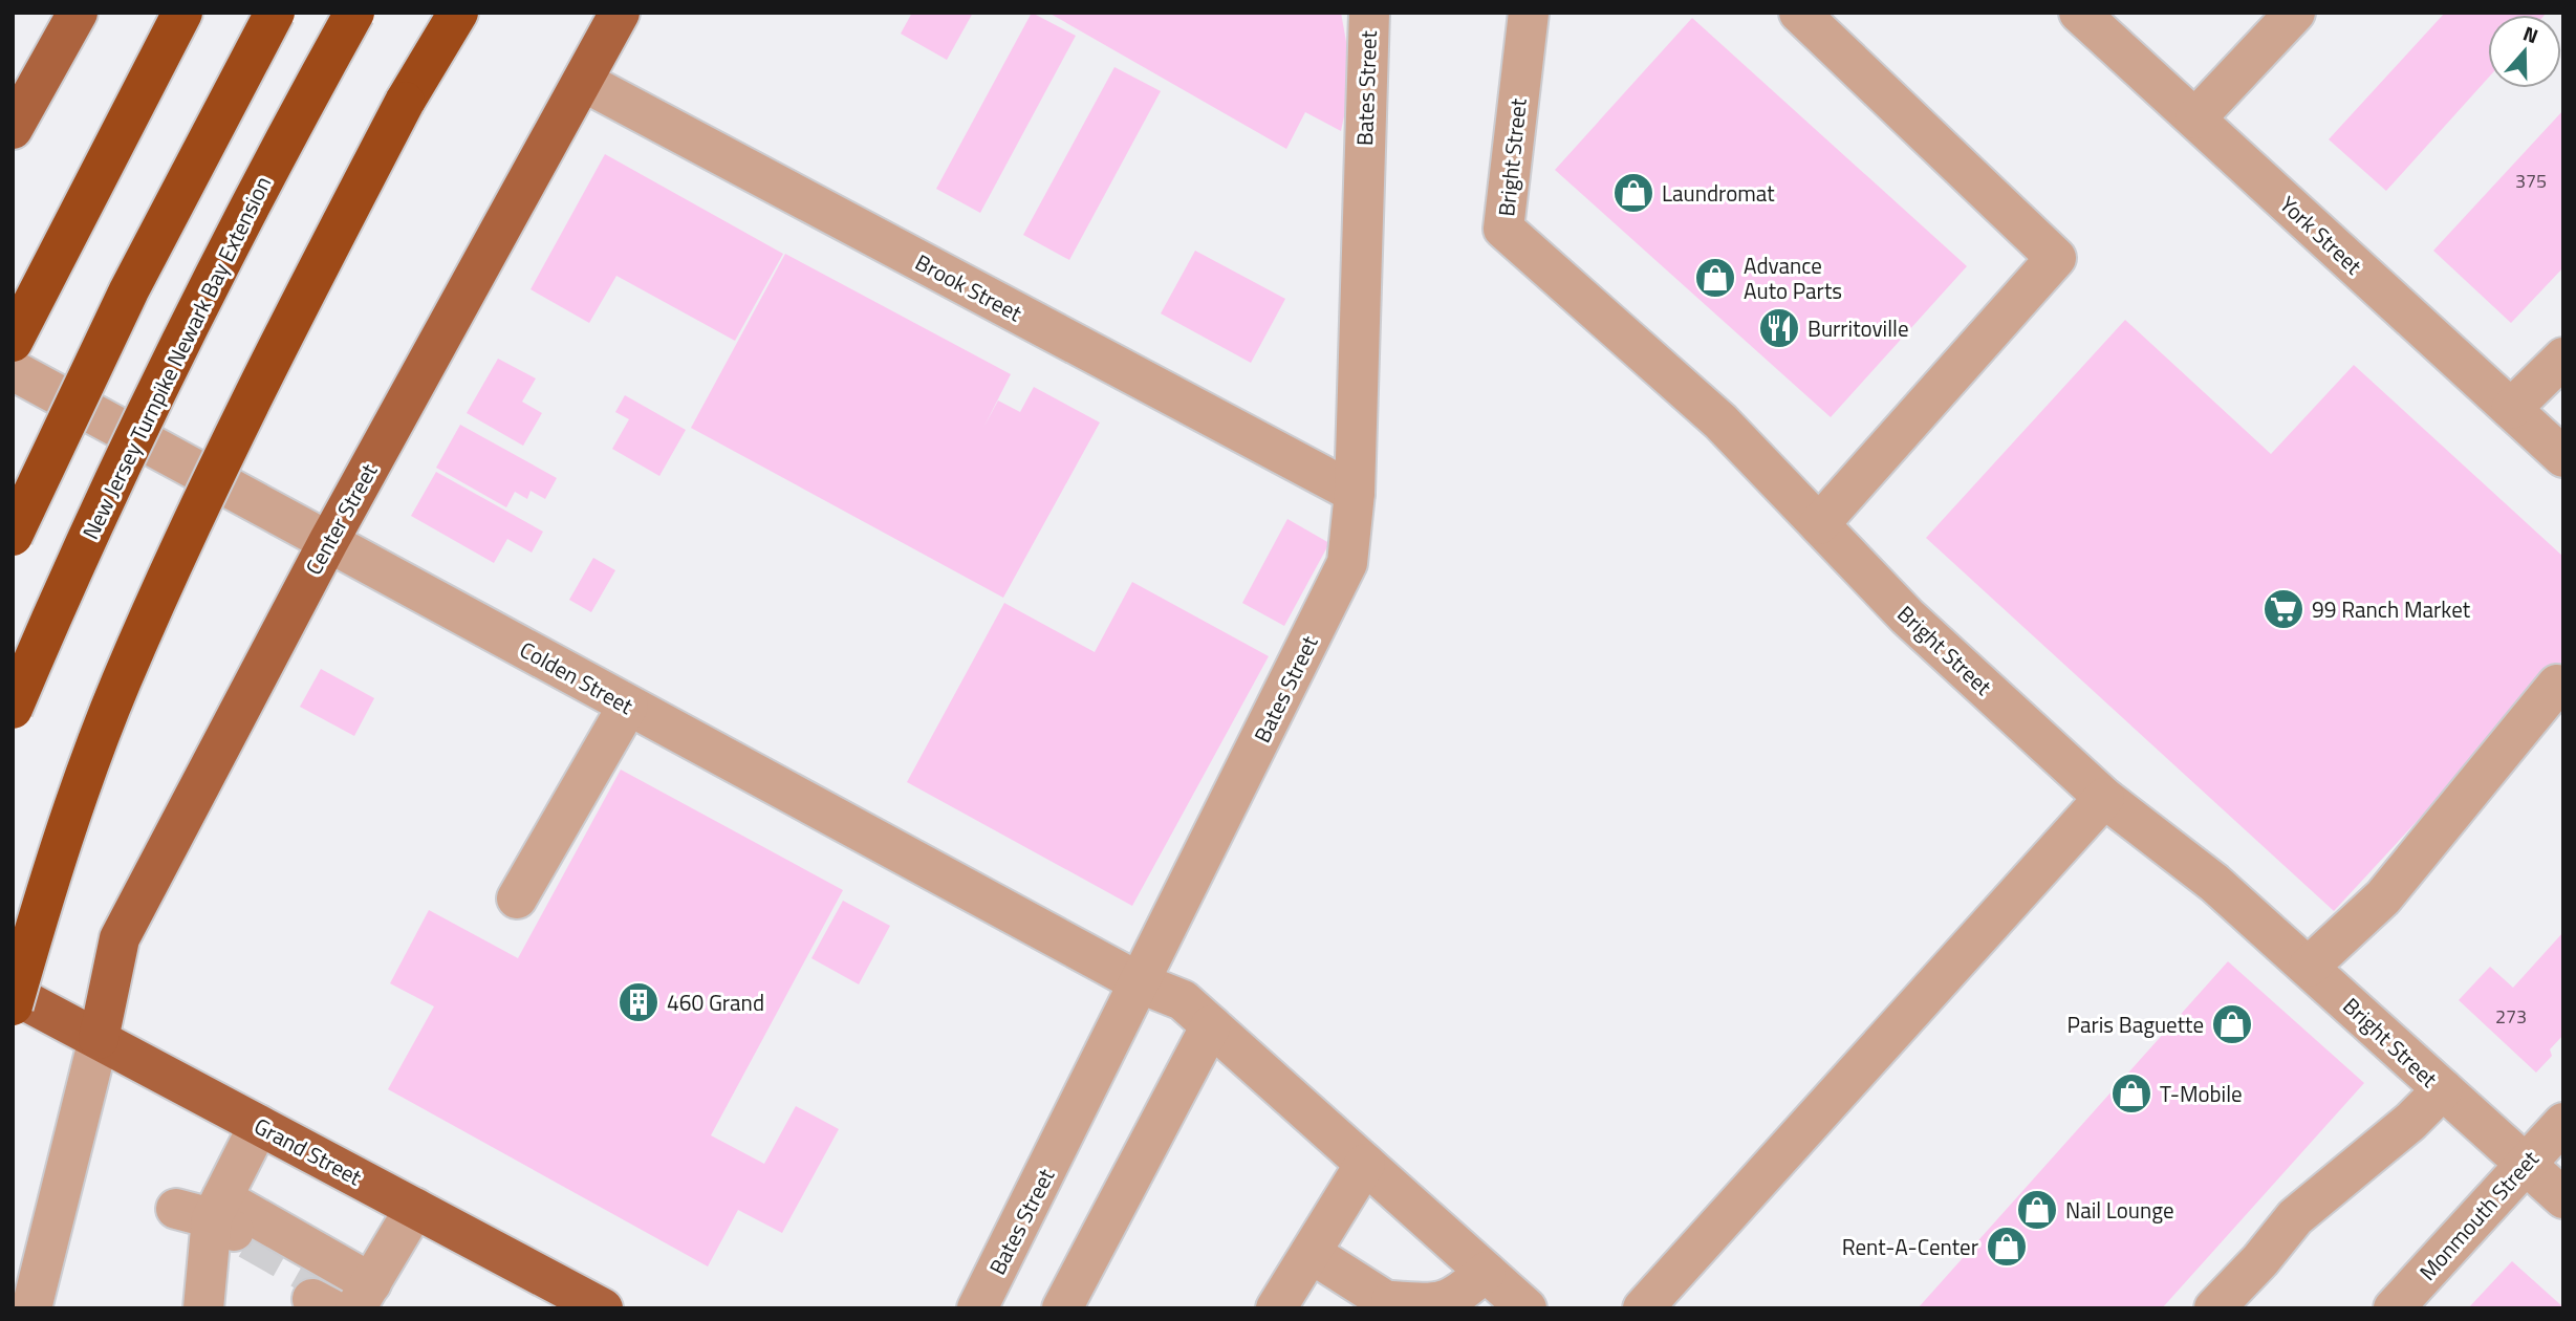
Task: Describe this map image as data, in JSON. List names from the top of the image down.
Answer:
{
  "streets": {
    "highway": ["New Jersey Turnpike Newark Bay Extension"],
    "main road": ["Center Street", "Grand Street"],
    "street": [
      "Bates Street",
      "Bright Street",
      "York Street",
      "Brook Street",
      "Colden Street",
      "Monmouth Street"
    ]
  },
  "crossings": [
    ["Bates Street", "Brook Street"],
    ["Bates Street", "Colden Street"],
    ["Bright Street", "Monmouth Street"],
    ["Brook Street", "Center Street"],
    ["Center Street", "Colden Street"],
    ["Center Street", "Grand Street"]
  ],
  "places": {
    "shop": [
      "Laundromat",
      "Advance Auto Parts",
      "Paris Baguette",
      "T-Mobile",
      "Nail Lounge",
      "Rent-A-Center"
    ],
    "restaurant": ["Burritoville"],
    "supermarket": ["99 Ranch Market"],
    "building": ["460 Grand"]
  },
  "house_numbers": ["375", "273"],
  "north": "top"
}
